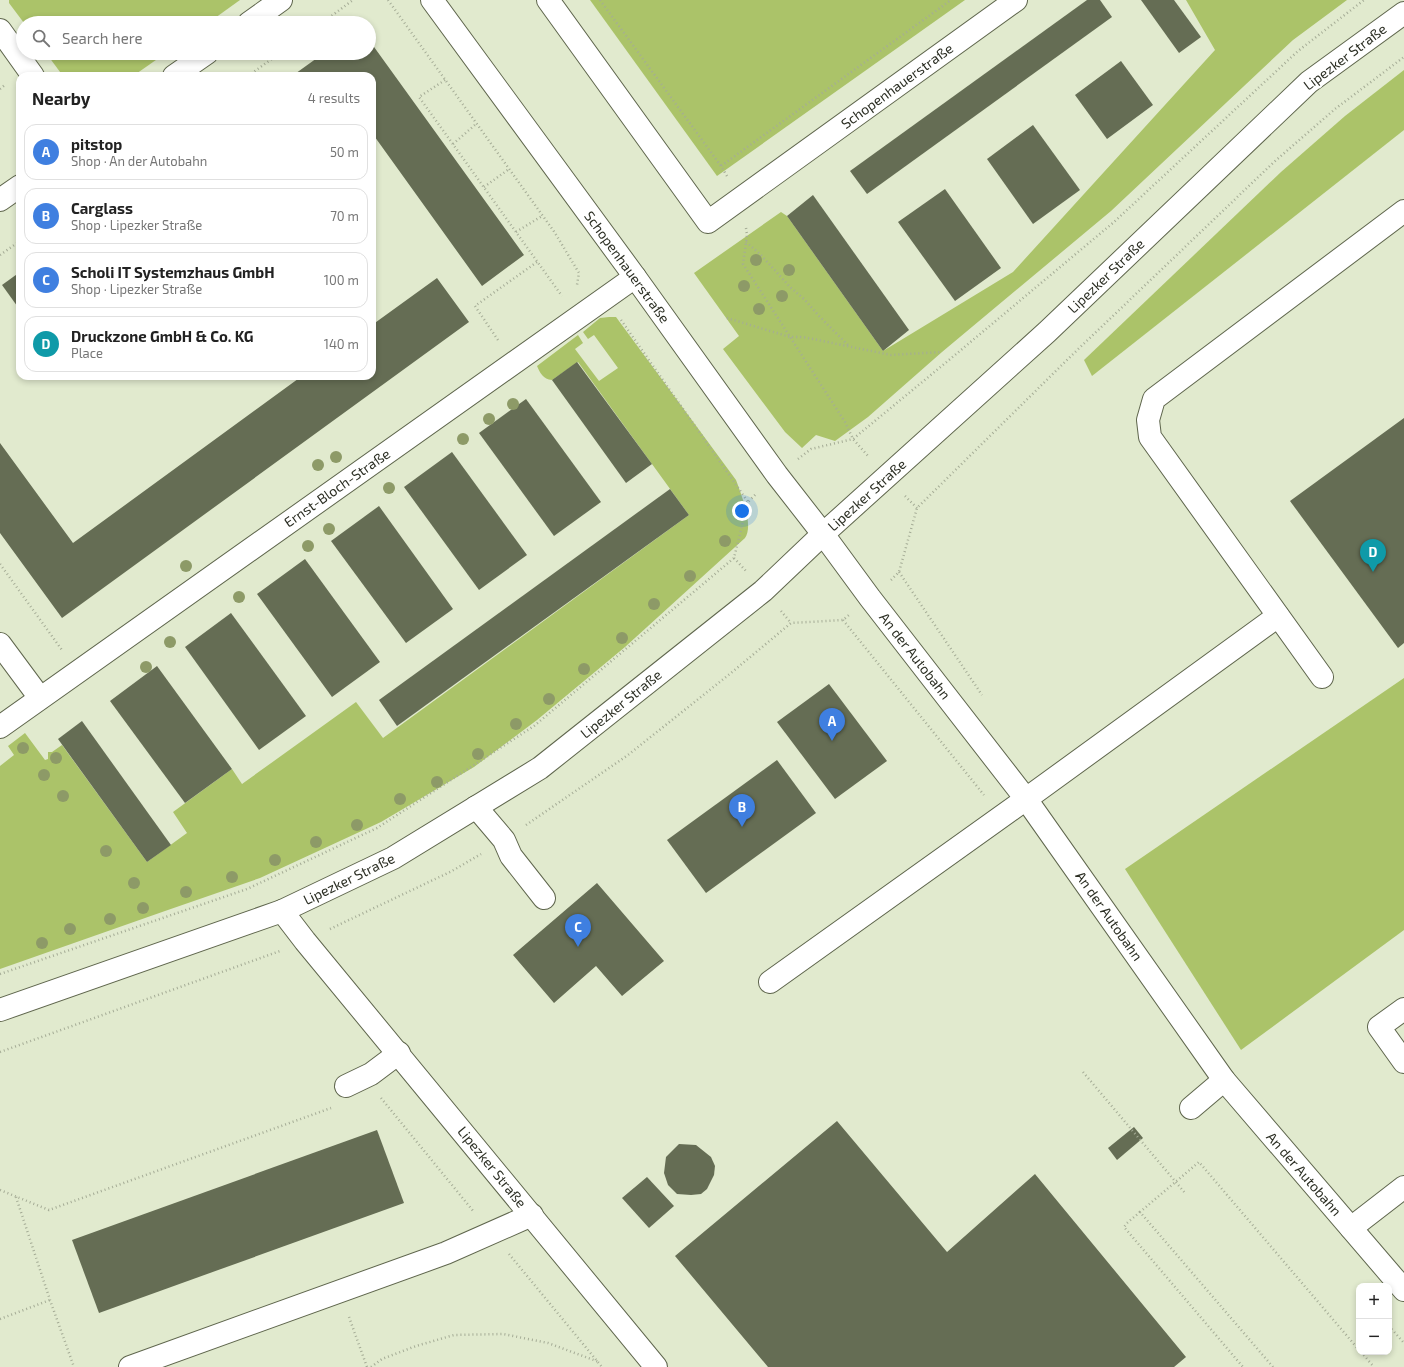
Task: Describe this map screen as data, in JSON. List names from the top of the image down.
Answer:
{
  "streets": {
    "street": [
      "Lipezker Straße",
      "Schopenhauerstraße",
      "Ernst-Bloch-Straße",
      "An der Autobahn"
    ]
  },
  "crossings": [
    ["Lipezker Straße", "Schopenhauerstraße"],
    ["Lipezker Straße", "An der Autobahn"],
    ["Schopenhauerstraße", "Ernst-Bloch-Straße"],
    ["Schopenhauerstraße", "An der Autobahn"]
  ],
  "page": {
    "search": "Search here",
    "heading": ["Nearby", "4 results"],
    "list": [
      {
        "mark": "A",
        "name": "pitstop",
        "note": "Shop · An der Autobahn",
        "value": "50 m"
      },
      {
        "mark": "B",
        "name": "Carglass",
        "note": "Shop · Lipezker Straße",
        "value": "70 m"
      },
      {
        "mark": "C",
        "name": "Scholi IT Systemzhaus GmbH",
        "note": "Shop · Lipezker Straße",
        "value": "100 m"
      },
      {
        "mark": "D",
        "name": "Druckzone GmbH & Co. KG",
        "note": "Place",
        "value": "140 m"
      }
    ],
    "pins": [
      "D",
      "A",
      "B",
      "C"
    ],
    "map_buttons": ["+", "−"]
  }
}
